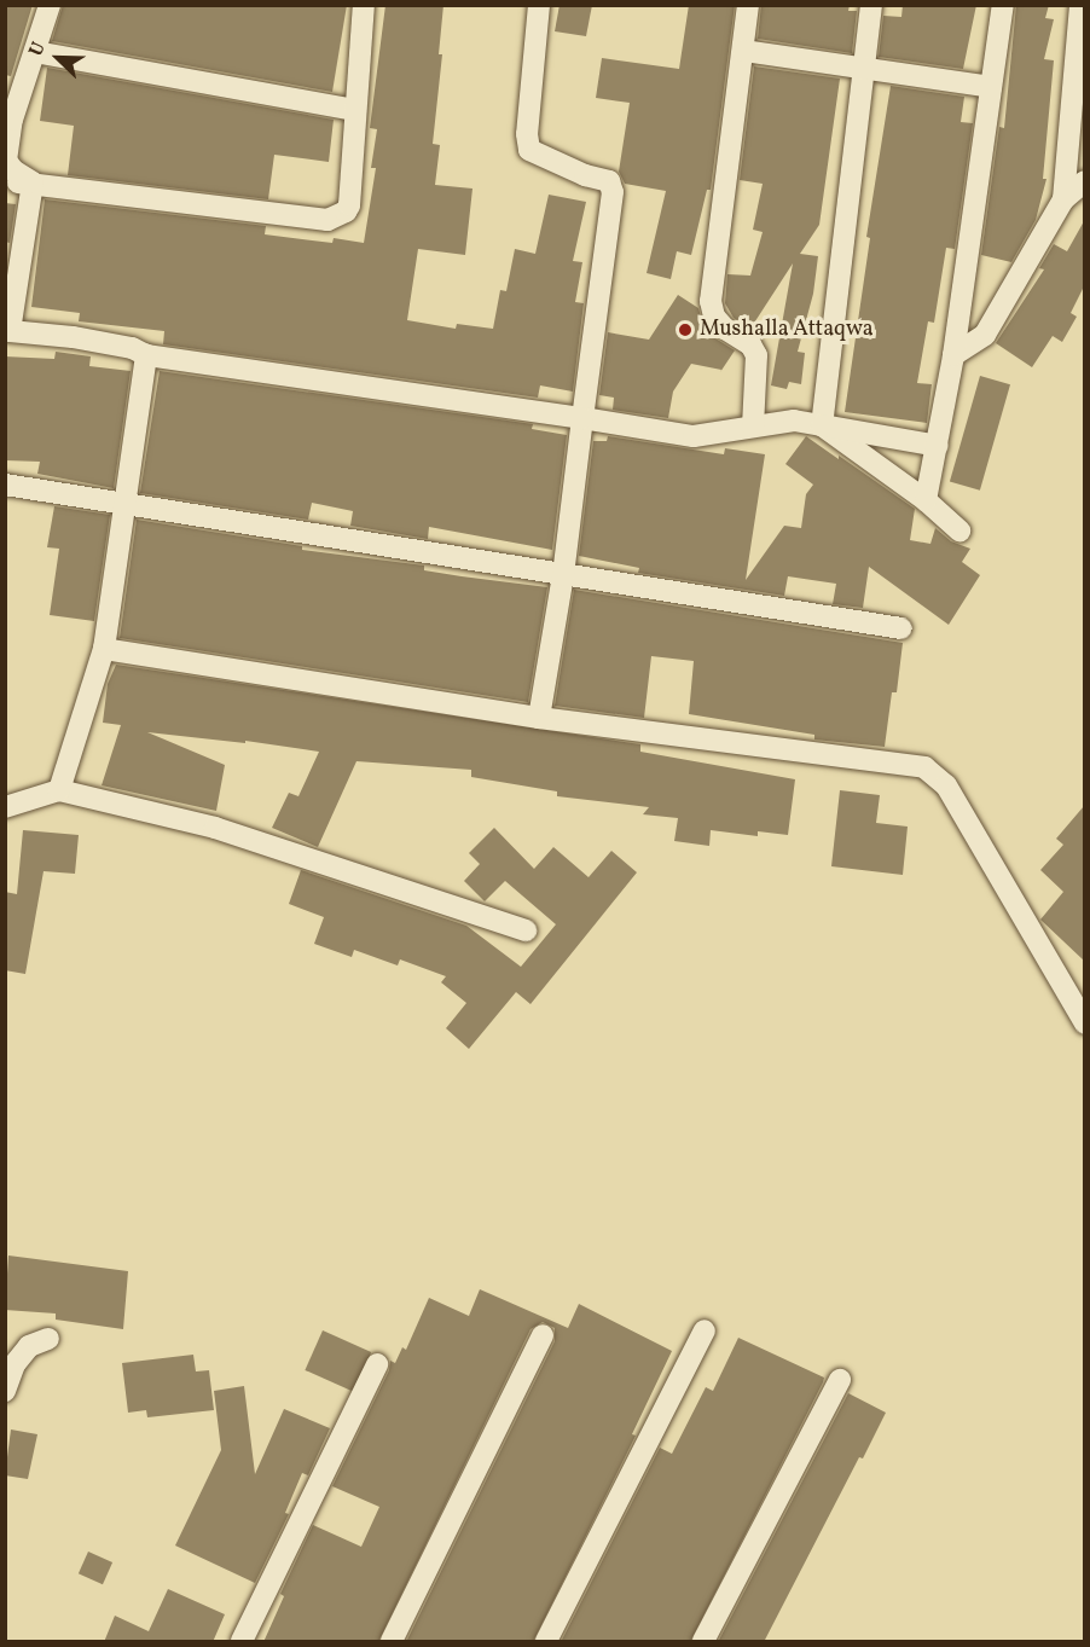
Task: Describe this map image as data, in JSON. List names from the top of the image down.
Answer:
{
  "places": ["Mushalla Attaqwa"],
  "north": "top left"
}
